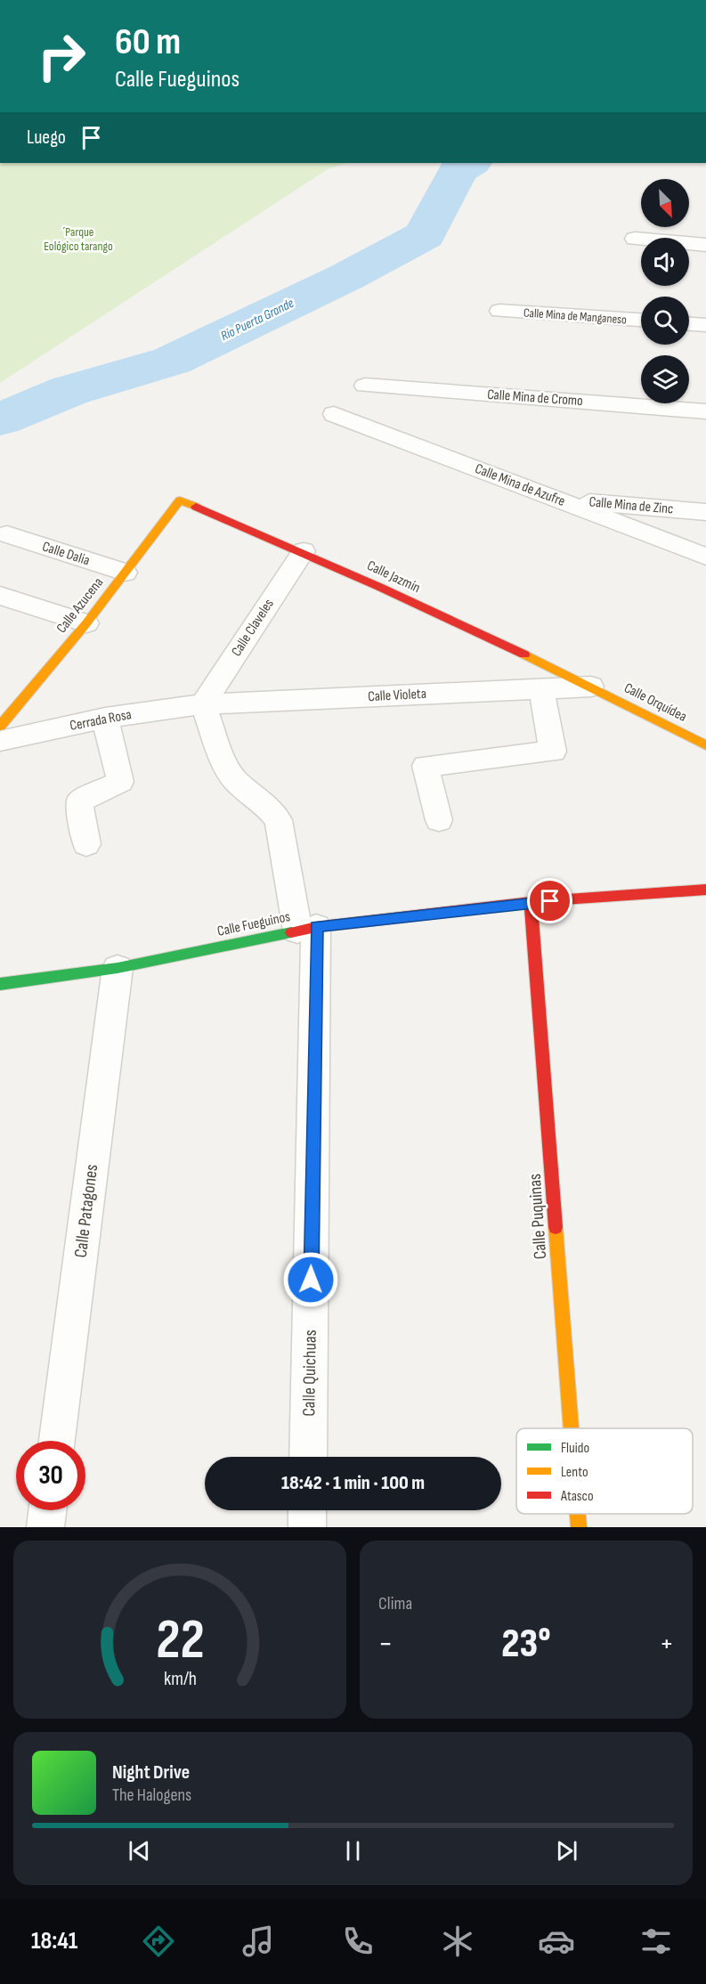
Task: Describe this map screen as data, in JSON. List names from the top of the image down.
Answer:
{
  "streets": {
    "street": [
      "Calle Mina de Manganeso",
      "Calle Mina de Cromo",
      "Calle Mina de Azufre",
      "Calle Mina de Zinc",
      "Calle Dalia",
      "Calle Jazmín",
      "Calle Azucena",
      "Calle Claveles",
      "Calle Violeta",
      "Calle Orquídea",
      "Cerrada Rosa",
      "Calle Fueguinos",
      "Calle Patagones",
      "Calle Puquinas",
      "Calle Quichuas"
    ]
  },
  "crossings": [
    ["Calle Mina de Azufre", "Calle Mina de Zinc"],
    ["Calle Dalia", "Calle Azucena"],
    ["Calle Jazmín", "Calle Azucena"],
    ["Calle Jazmín", "Calle Claveles"],
    ["Calle Jazmín", "Calle Violeta"],
    ["Calle Jazmín", "Calle Orquídea"],
    ["Calle Claveles", "Calle Violeta"],
    ["Calle Claveles", "Cerrada Rosa"],
    ["Calle Claveles", "Calle Quichuas"],
    ["Calle Violeta", "Calle Orquídea"],
    ["Calle Violeta", "Cerrada Rosa"],
    ["Calle Violeta", "Calle Quichuas"],
    ["Cerrada Rosa", "Calle Quichuas"],
    ["Calle Fueguinos", "Calle Patagones"],
    ["Calle Fueguinos", "Calle Puquinas"],
    ["Calle Fueguinos", "Calle Quichuas"]
  ],
  "water": ["Río Puerta Grande"],
  "parks": ["´Parque Eológico tarango"],
  "legend": ["Fluido", "Lento", "Atasco"],
  "north": "bottom right",
  "page": {
    "turn": ["60 m", "Calle Fueguinos"],
    "then": "Luego",
    "limit": "30",
    "trip": "18:42 · 1 min · 100 m",
    "tile": "Clima",
    "heat": ["−", "23°", "+"],
    "song": ["Night Drive", "The Halogens"],
    "tabs": "18:41",
    "gauge": ["22", "km/h"]
  }
}
